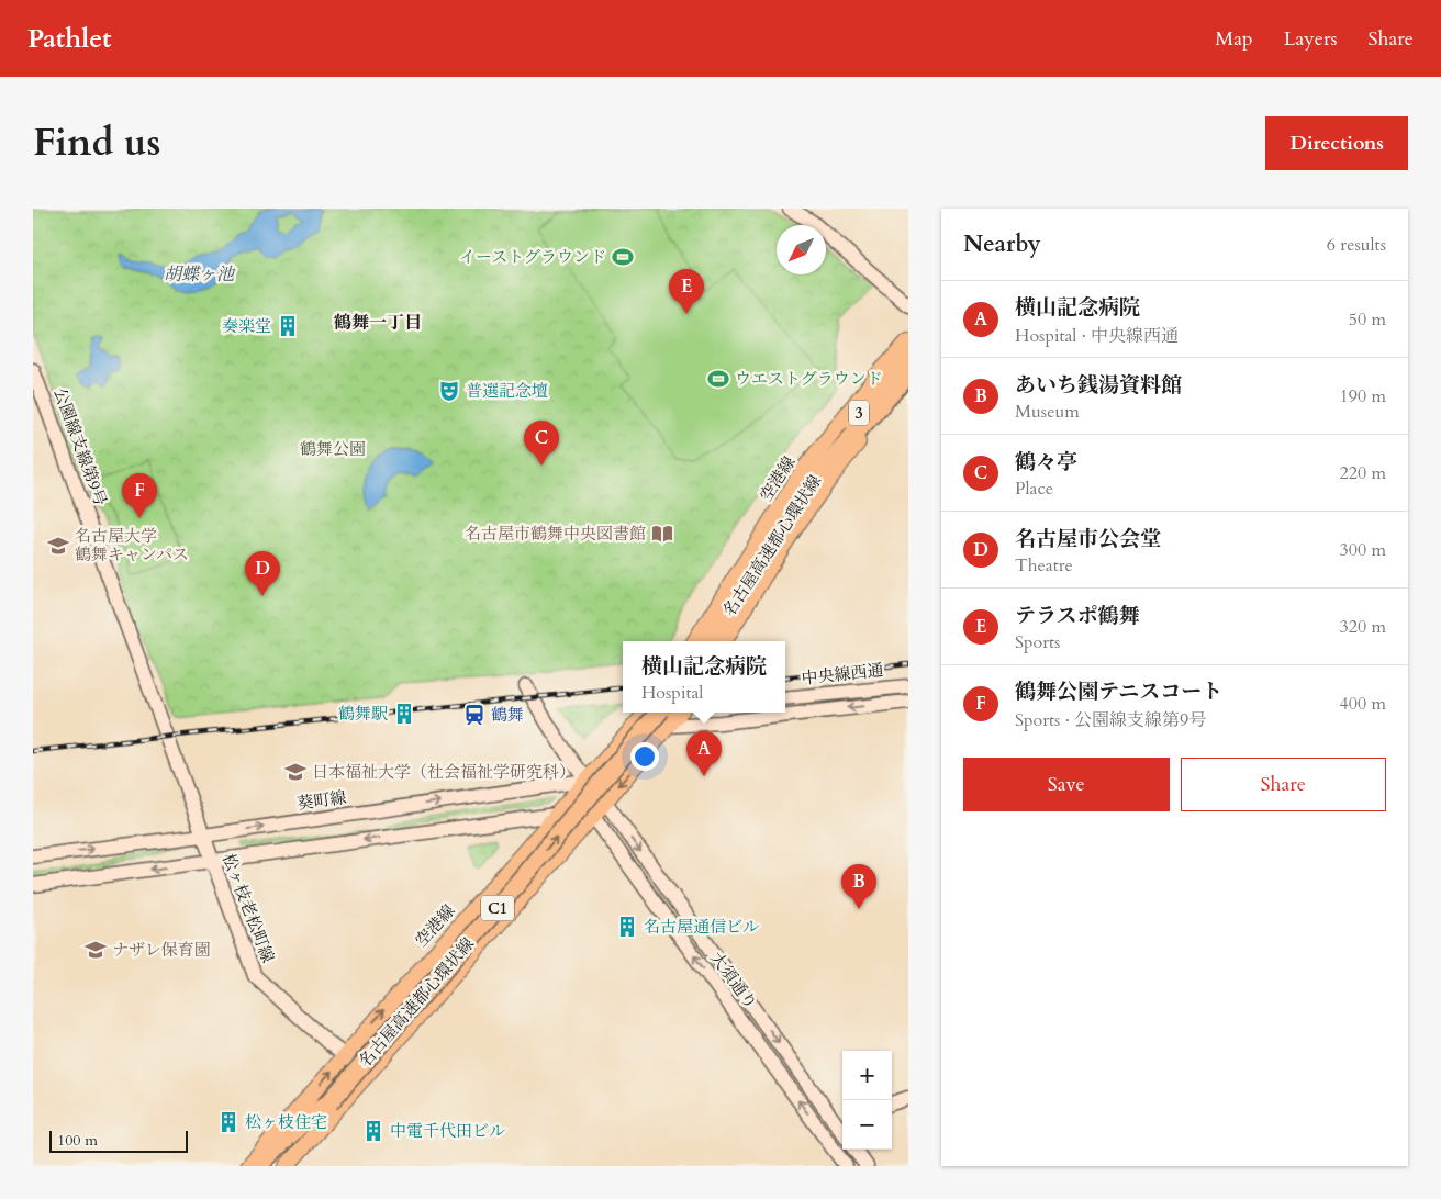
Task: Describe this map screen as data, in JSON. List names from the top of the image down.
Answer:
{
  "streets": {
    "highway": ["3", "名古屋高速都心環状線", "C1"],
    "main road": ["空港線"],
    "street": [
      "公園線支線第9号",
      "中央線西通",
      "葵町線",
      "松ヶ枝老松町線",
      "大須通り"
    ]
  },
  "crossings": [
    ["3", "名古屋高速都心環状線"],
    ["公園線支線第9号", "松ヶ枝老松町線"],
    ["空港線", "中央線西通"],
    ["空港線", "葵町線"],
    ["空港線", "松ヶ枝老松町線"],
    ["葵町線", "松ヶ枝老松町線"]
  ],
  "one_way": ["名古屋高速都心環状線"],
  "districts": ["鶴舞一丁目"],
  "water": ["胡蝶ヶ池"],
  "parks": ["鶴舞公園"],
  "places": {
    "sports": ["イーストグラウンド", "ウエストグラウンド"],
    "building": [
      "奏楽堂",
      "鶴舞駅",
      "名古屋通信ビル",
      "松ヶ枝住宅",
      "中電千代田ビル"
    ],
    "theatre": ["普選記念壇"],
    "library": ["名古屋市鶴舞中央図書館"],
    "school or university": ["名古屋大学 鶴舞キャンパス", "日本福祉大学（社会福祉学研究科）", "ナザレ保育園"],
    "station": ["鶴舞"]
  },
  "scale_bar": "100 m",
  "north": "bottom left",
  "page": {
    "header": "Pathlet",
    "nav": ["Map", "Layers", "Share"],
    "title": "Find us",
    "buttons": [
      "Directions",
      ["Save", "Share"]
    ],
    "heading": ["Nearby", "6 results"],
    "pins": [
      "E",
      "C",
      "F",
      "D",
      "A",
      "B"
    ],
    "list": [
      {
        "mark": "A",
        "name": "横山記念病院",
        "note": "Hospital · 中央線西通",
        "value": "50 m"
      },
      {
        "mark": "B",
        "name": "あいち銭湯資料館",
        "note": "Museum",
        "value": "190 m"
      },
      {
        "mark": "C",
        "name": "鶴々亭",
        "note": "Place",
        "value": "220 m"
      },
      {
        "mark": "D",
        "name": "名古屋市公会堂",
        "note": "Theatre",
        "value": "300 m"
      },
      {
        "mark": "E",
        "name": "テラスポ鶴舞",
        "note": "Sports",
        "value": "320 m"
      },
      {
        "mark": "F",
        "name": "鶴舞公園テニスコート",
        "note": "Sports · 公園線支線第9号",
        "value": "400 m"
      }
    ],
    "popup": ["横山記念病院", "Hospital"],
    "map_buttons": ["+", "−"],
    "scale": "100 m"
  }
}
